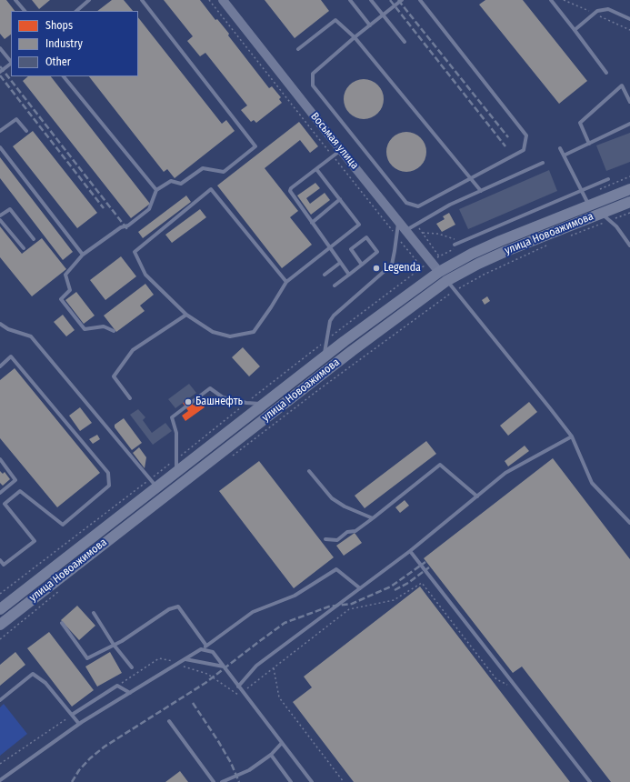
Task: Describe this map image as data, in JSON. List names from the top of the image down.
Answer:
{
  "streets": {
    "main road": ["Восьмая улица", "улица Новоажимова"]
  },
  "crossings": [
    ["Восьмая улица", "улица Новоажимова"]
  ],
  "places": ["Legenda", "Башнефть"],
  "legend": ["Shops", "Industry", "Other"]
}
